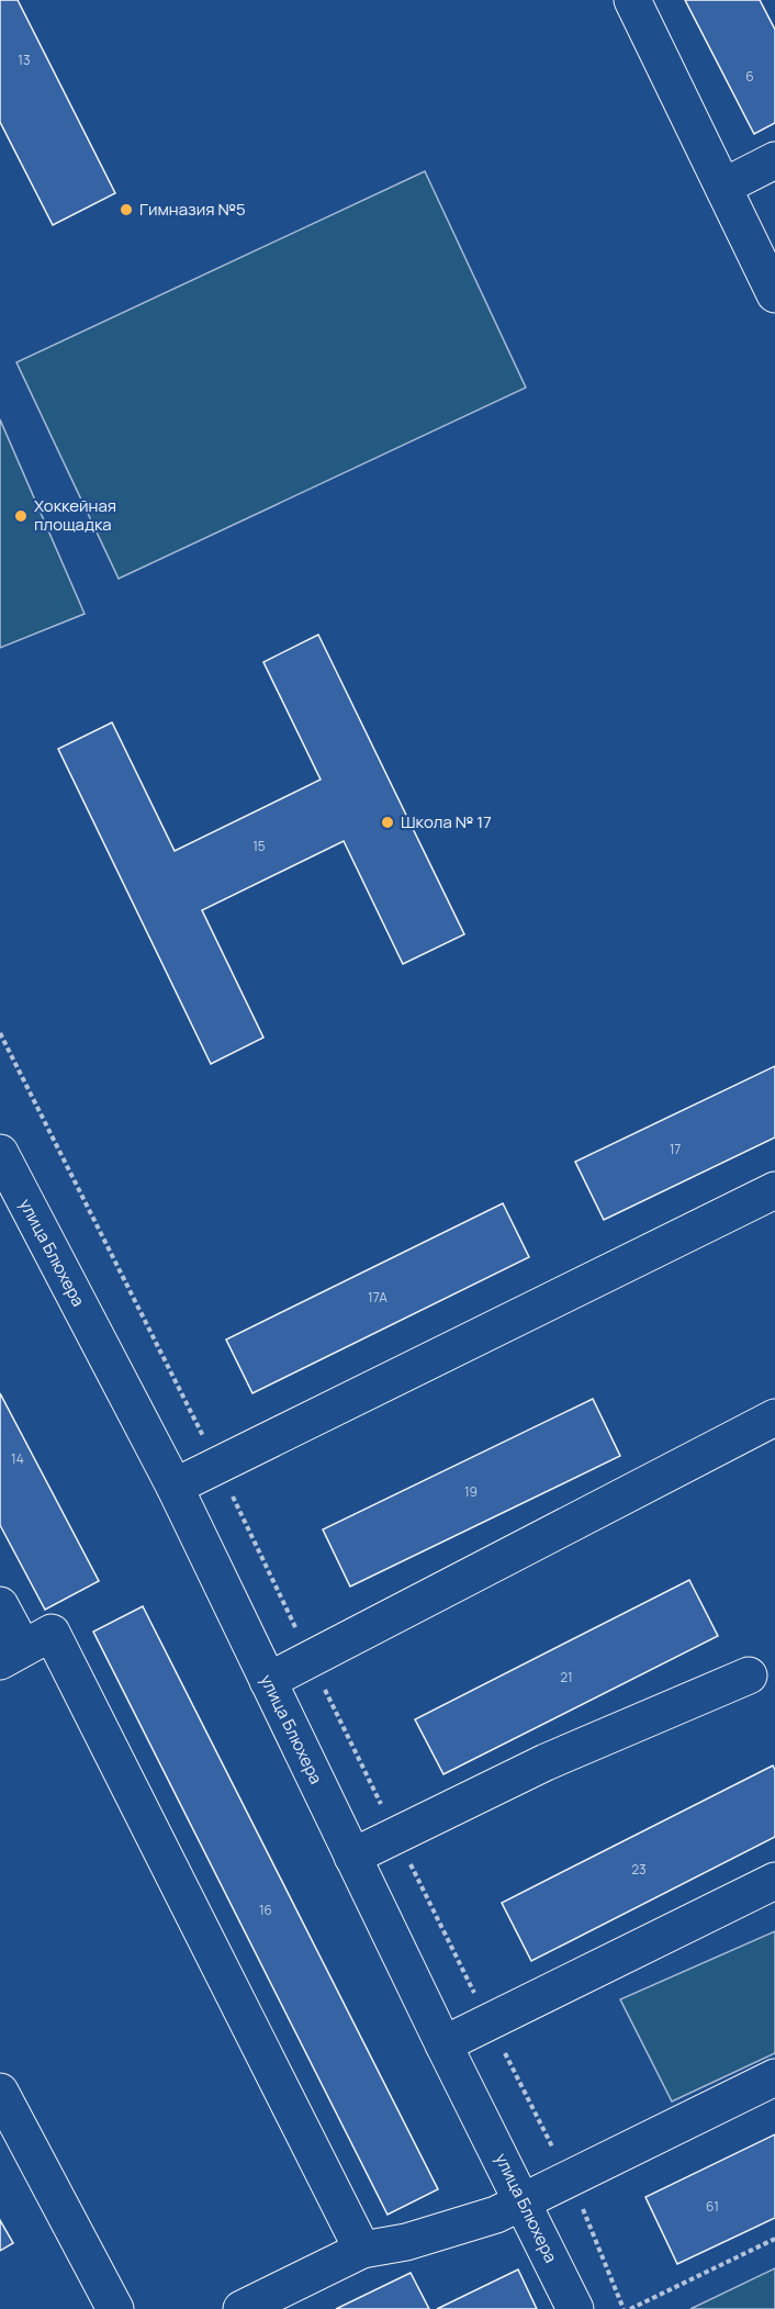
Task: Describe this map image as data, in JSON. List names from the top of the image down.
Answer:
{
  "streets": {
    "street": ["улица Блюхера"]
  },
  "places": ["Гимназия №5", "Хоккейная площадка", "Школа № 17"],
  "house_numbers": [
    "13",
    "6",
    "15",
    "17",
    "17А",
    "14",
    "19",
    "21",
    "23",
    "16",
    "61"
  ]
}
